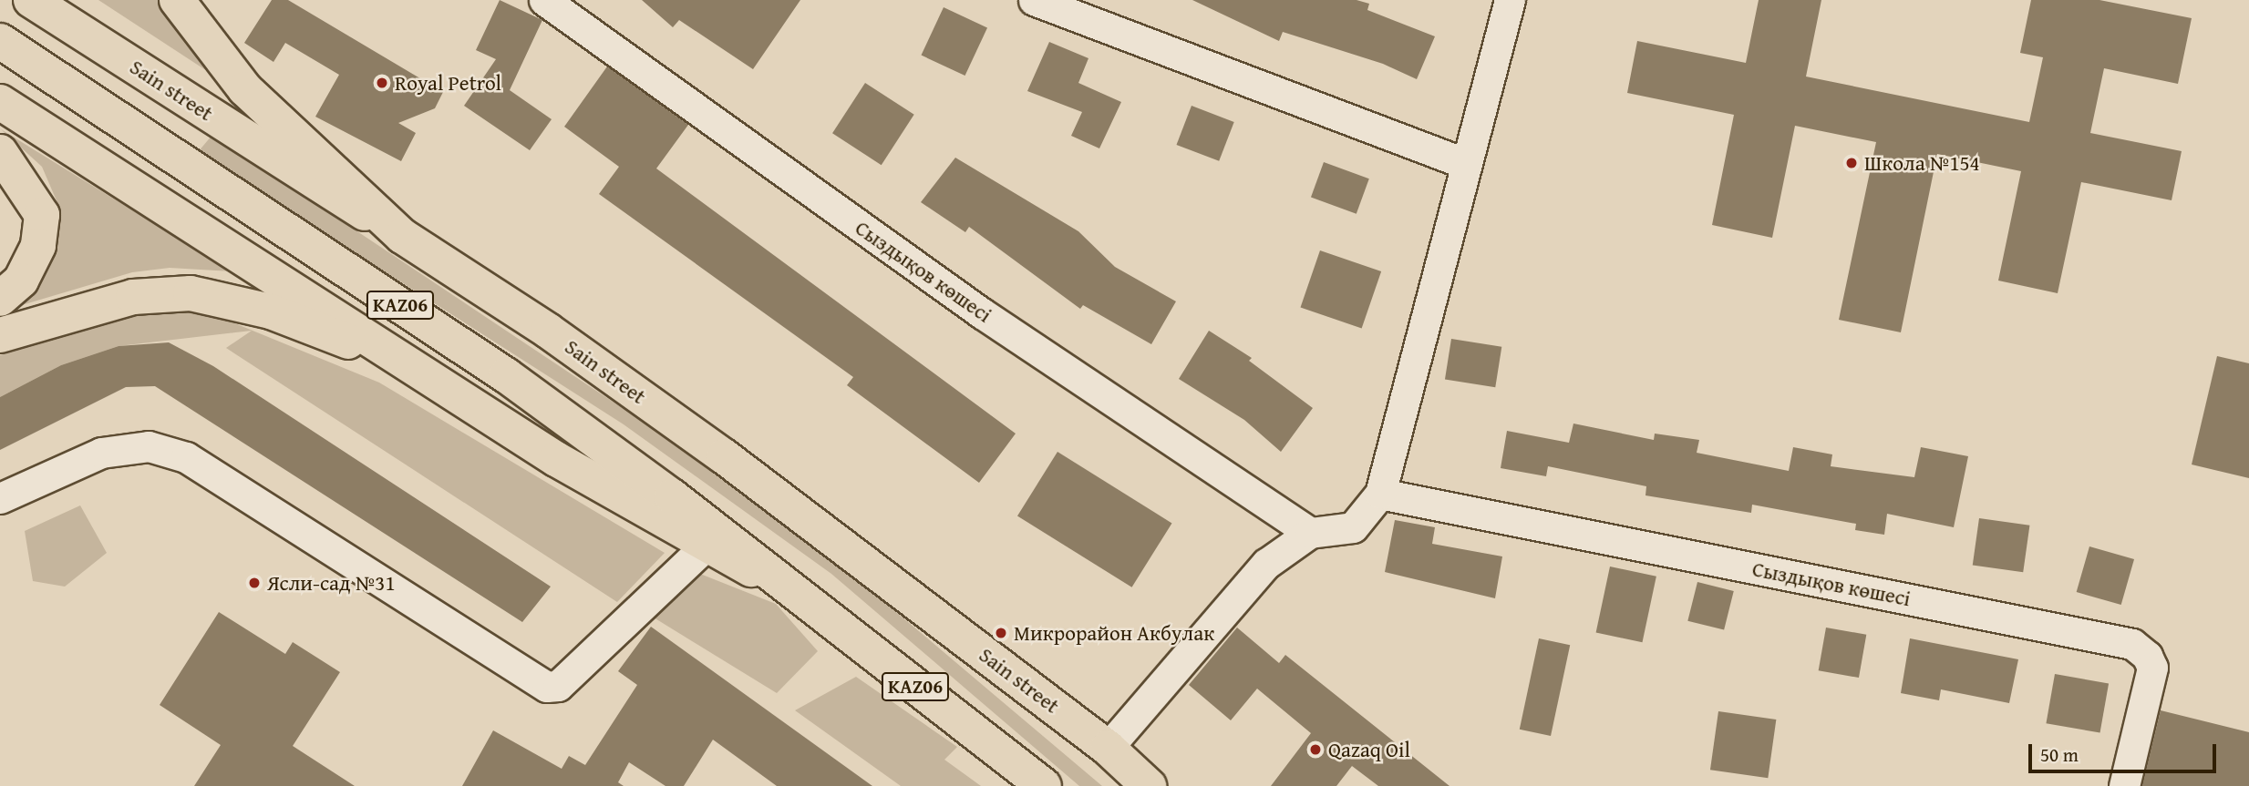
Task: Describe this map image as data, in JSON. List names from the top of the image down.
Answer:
{
  "streets": {
    "main road": ["Sain street", "KАZ06"],
    "street": ["Сыздықов көшесі"]
  },
  "crossings": [
    ["Sain street", "KАZ06"]
  ],
  "places": [
    "Royal Petrol",
    "Школа №154",
    "Ясли-сад №31",
    "Микрорайон Акбулак",
    "Qazaq Oil"
  ],
  "scale_bar": "50 m"
}
